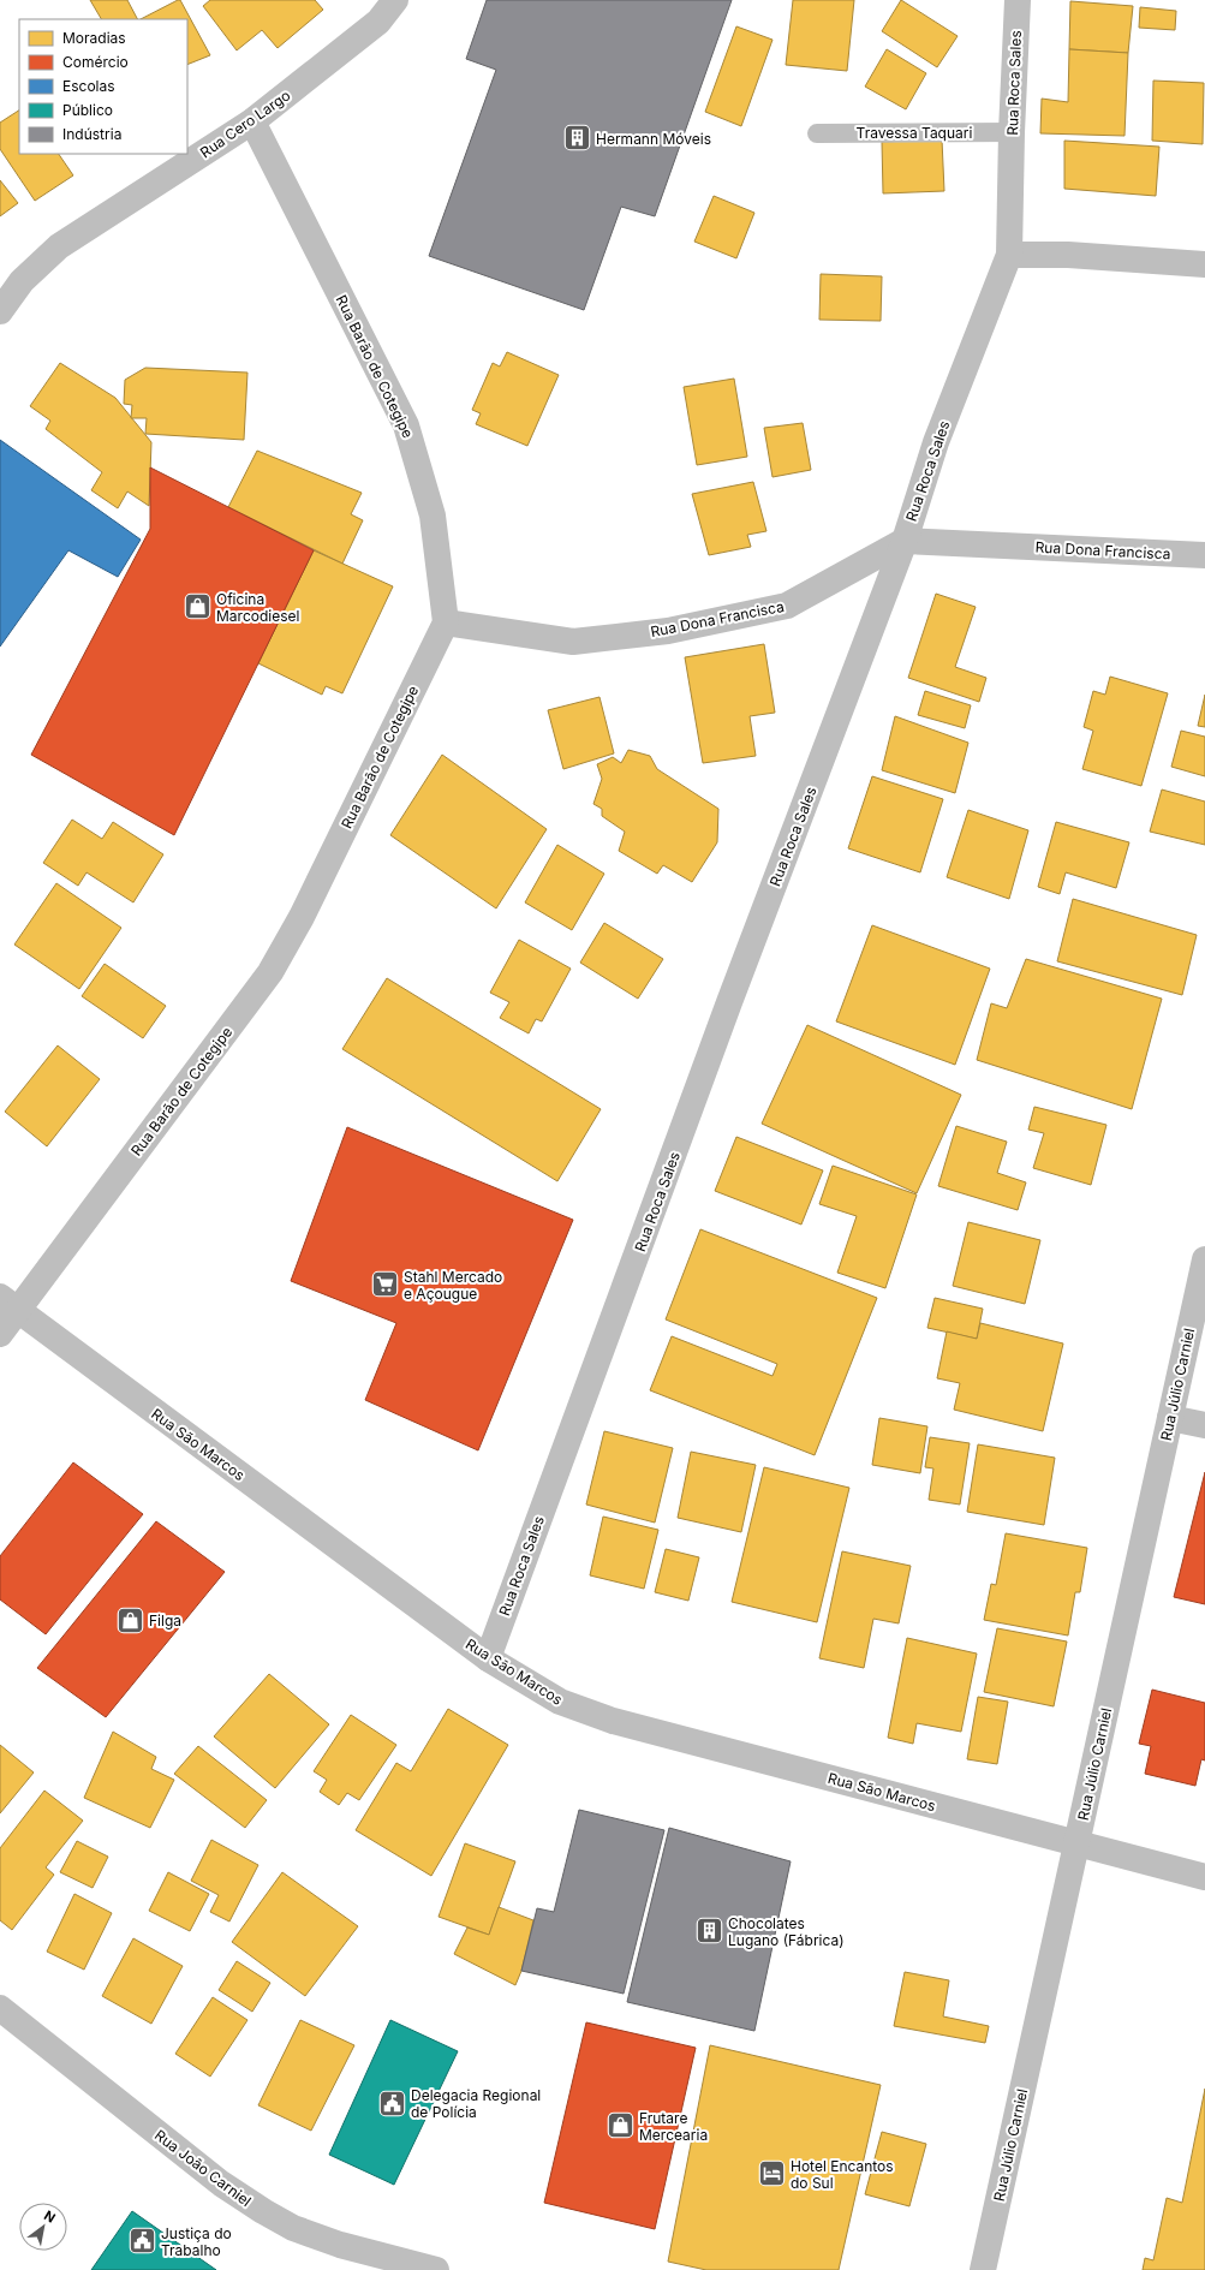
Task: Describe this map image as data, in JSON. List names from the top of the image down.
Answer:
{
  "streets": {
    "street": [
      "Rua Roca Sales",
      "Rua Cero Largo",
      "Rua Barão de Cotegipe",
      "Rua Dona Francisca",
      "Rua Júlio Carniel",
      "Rua São Marcos",
      "Rua João Carniel"
    ],
    "lane": ["Travessa Taquari"]
  },
  "crossings": [
    ["Rua Roca Sales", "Travessa Taquari"],
    ["Rua Roca Sales", "Rua Dona Francisca"],
    ["Rua Roca Sales", "Rua São Marcos"],
    ["Rua Cero Largo", "Rua Barão de Cotegipe"],
    ["Rua Barão de Cotegipe", "Rua Dona Francisca"],
    ["Rua Barão de Cotegipe", "Rua São Marcos"],
    ["Rua Júlio Carniel", "Rua São Marcos"]
  ],
  "places": {
    "building": ["Hermann Móveis", "Chocolates Lugano (Fábrica)"],
    "shop": ["Oficina Marcodiesel", "Filga", "Frutare Mercearia"],
    "supermarket": ["Stahl Mercado e Açougue"],
    "public building": ["Delegacia Regional de Polícia", "Justiça do Trabalho"],
    "hotel": ["Hotel Encantos do Sul"]
  },
  "legend": [
    "Moradias",
    "Comércio",
    "Escolas",
    "Público",
    "Indústria"
  ],
  "north": "top right"
}
